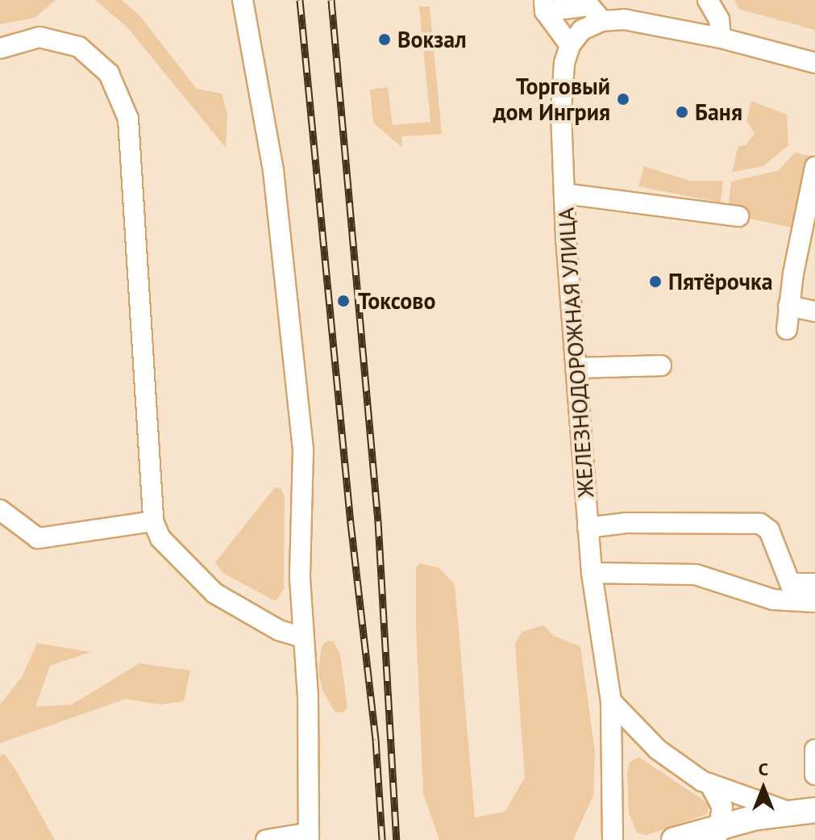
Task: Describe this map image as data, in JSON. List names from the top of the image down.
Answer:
{
  "streets": {
    "street": ["ЖЕЛЕЗНОДОРОЖНАЯ УЛИЦА"]
  },
  "places": [
    "Вокзал",
    "Торговый дом Ингрия",
    "Баня",
    "Пятёрочка",
    "Токсово"
  ],
  "north": "top"
}
